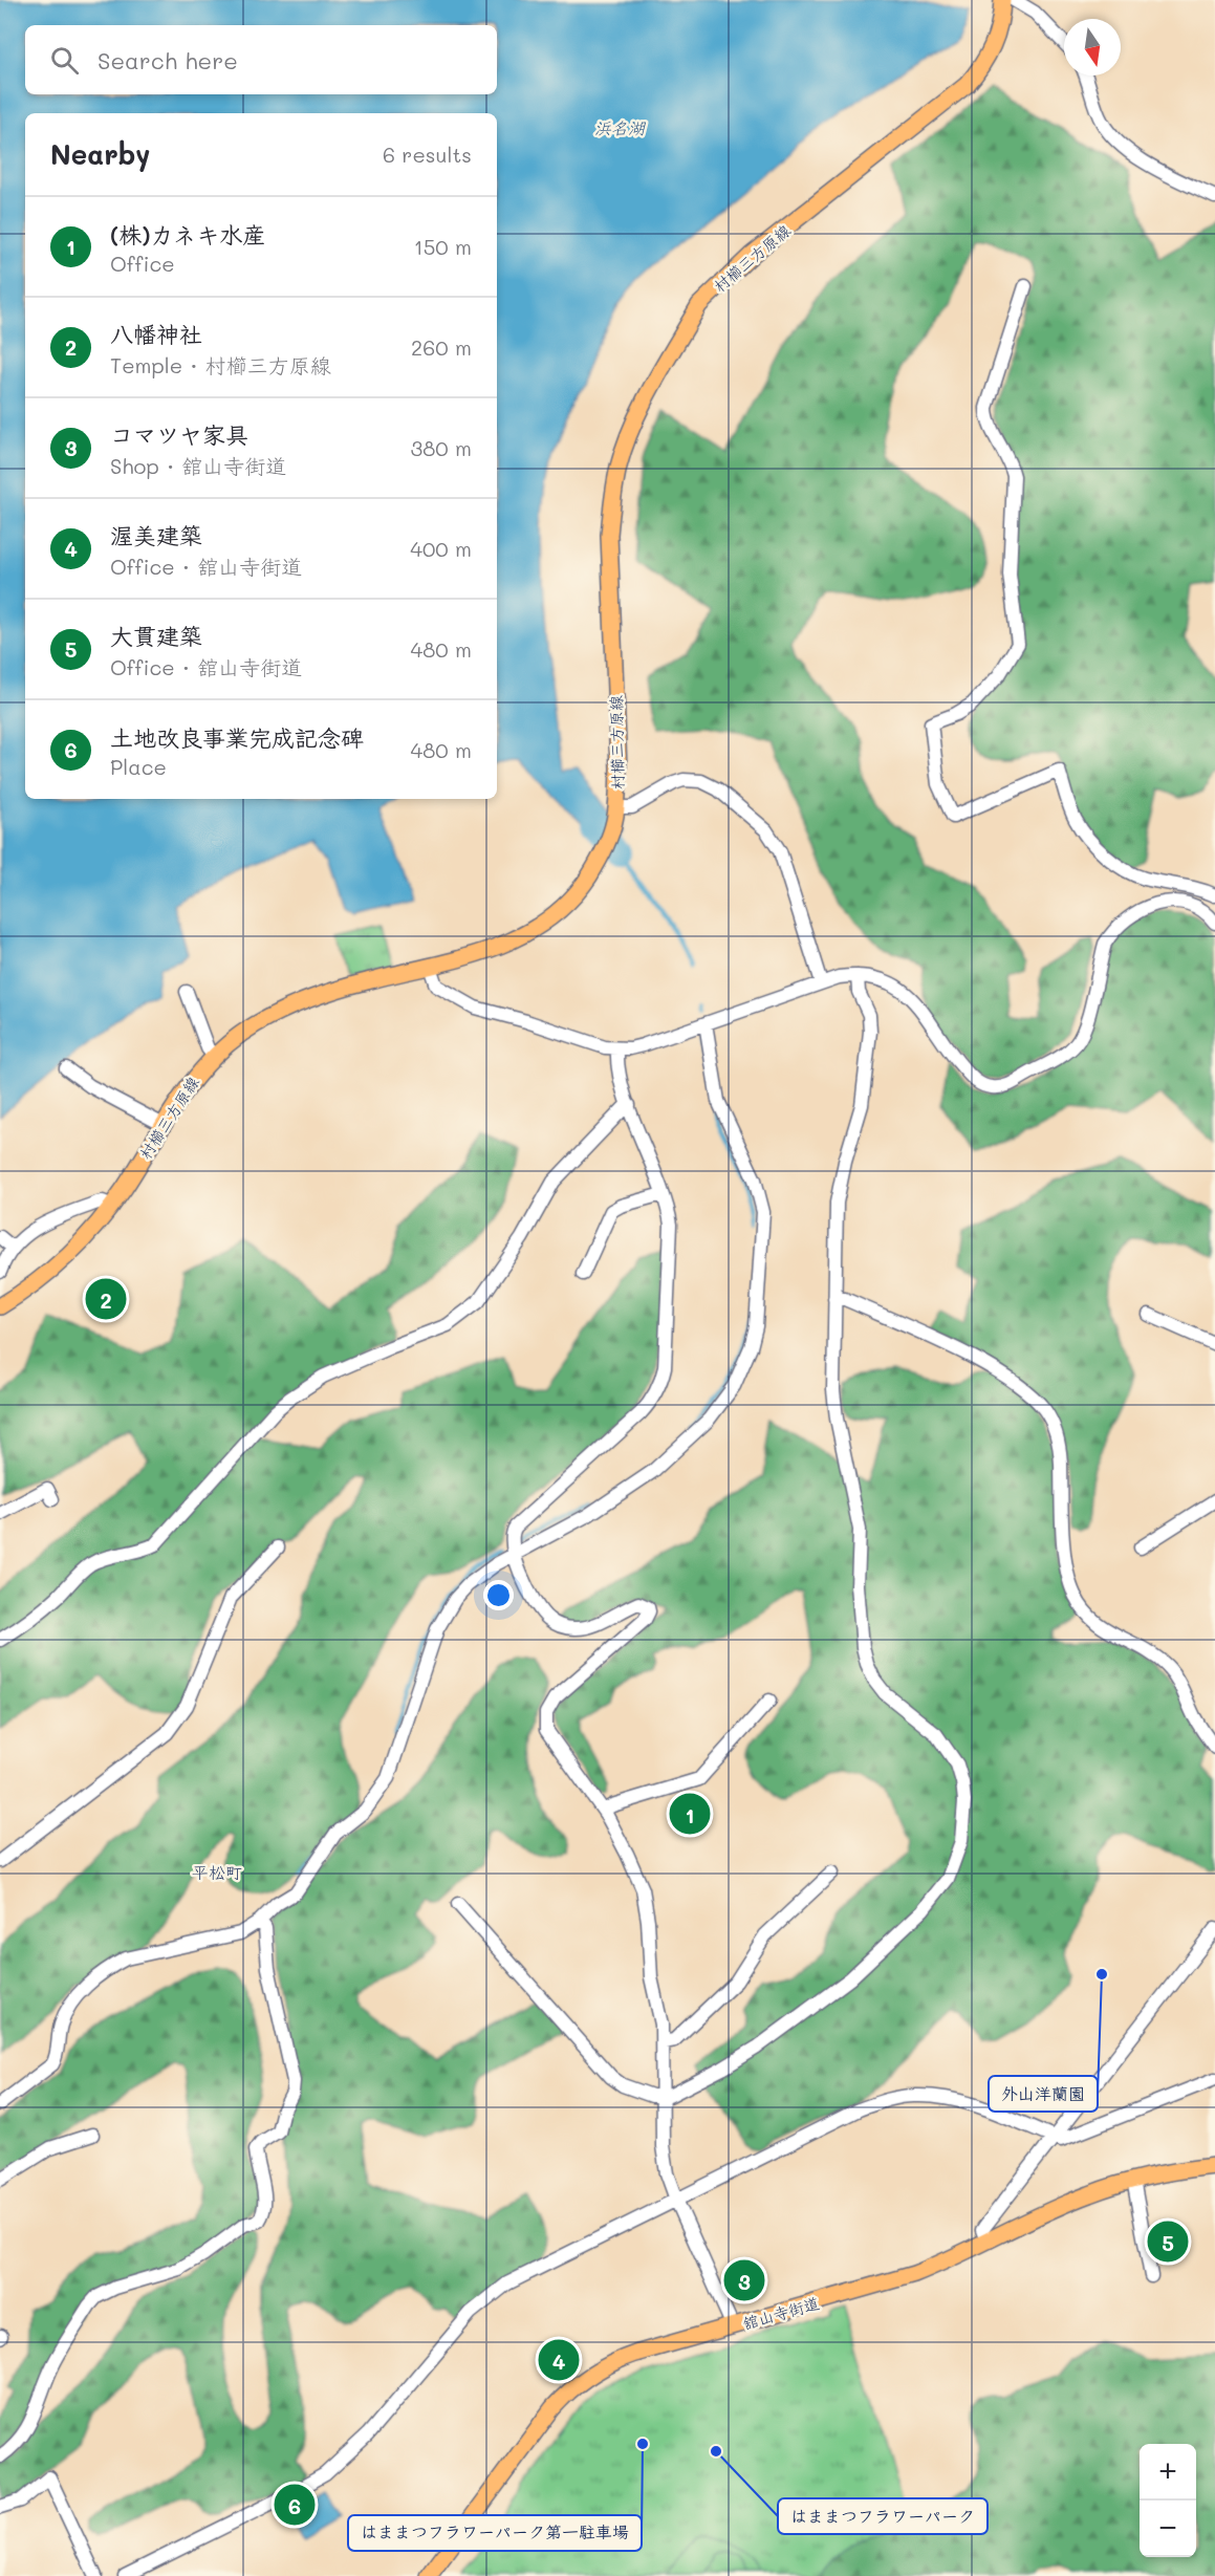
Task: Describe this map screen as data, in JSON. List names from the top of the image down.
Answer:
{
  "streets": {
    "main road": ["村櫛三方原線", "舘山寺街道"]
  },
  "districts": ["平松町"],
  "water": ["浜名湖"],
  "places": ["外山洋蘭園", "はままつフラワーパーク第一駐車場", "はままつフラワーパーク"],
  "north": "bottom",
  "page": {
    "search": "Search here",
    "heading": ["Nearby", "6 results"],
    "list": [
      {
        "mark": "1",
        "name": "(株)カネキ水産",
        "note": "Office",
        "value": "150 m"
      },
      {
        "mark": "2",
        "name": "八幡神社",
        "note": "Temple · 村櫛三方原線",
        "value": "260 m"
      },
      {
        "mark": "3",
        "name": "コマツヤ家具",
        "note": "Shop · 舘山寺街道",
        "value": "380 m"
      },
      {
        "mark": "4",
        "name": "渥美建築",
        "note": "Office · 舘山寺街道",
        "value": "400 m"
      },
      {
        "mark": "5",
        "name": "大貫建築",
        "note": "Office · 舘山寺街道",
        "value": "480 m"
      },
      {
        "mark": "6",
        "name": "土地改良事業完成記念碑",
        "note": "Place",
        "value": "480 m"
      }
    ],
    "pins": [
      "2",
      "1",
      "5",
      "3",
      "4",
      "6"
    ],
    "map_buttons": ["+", "−"]
  }
}
